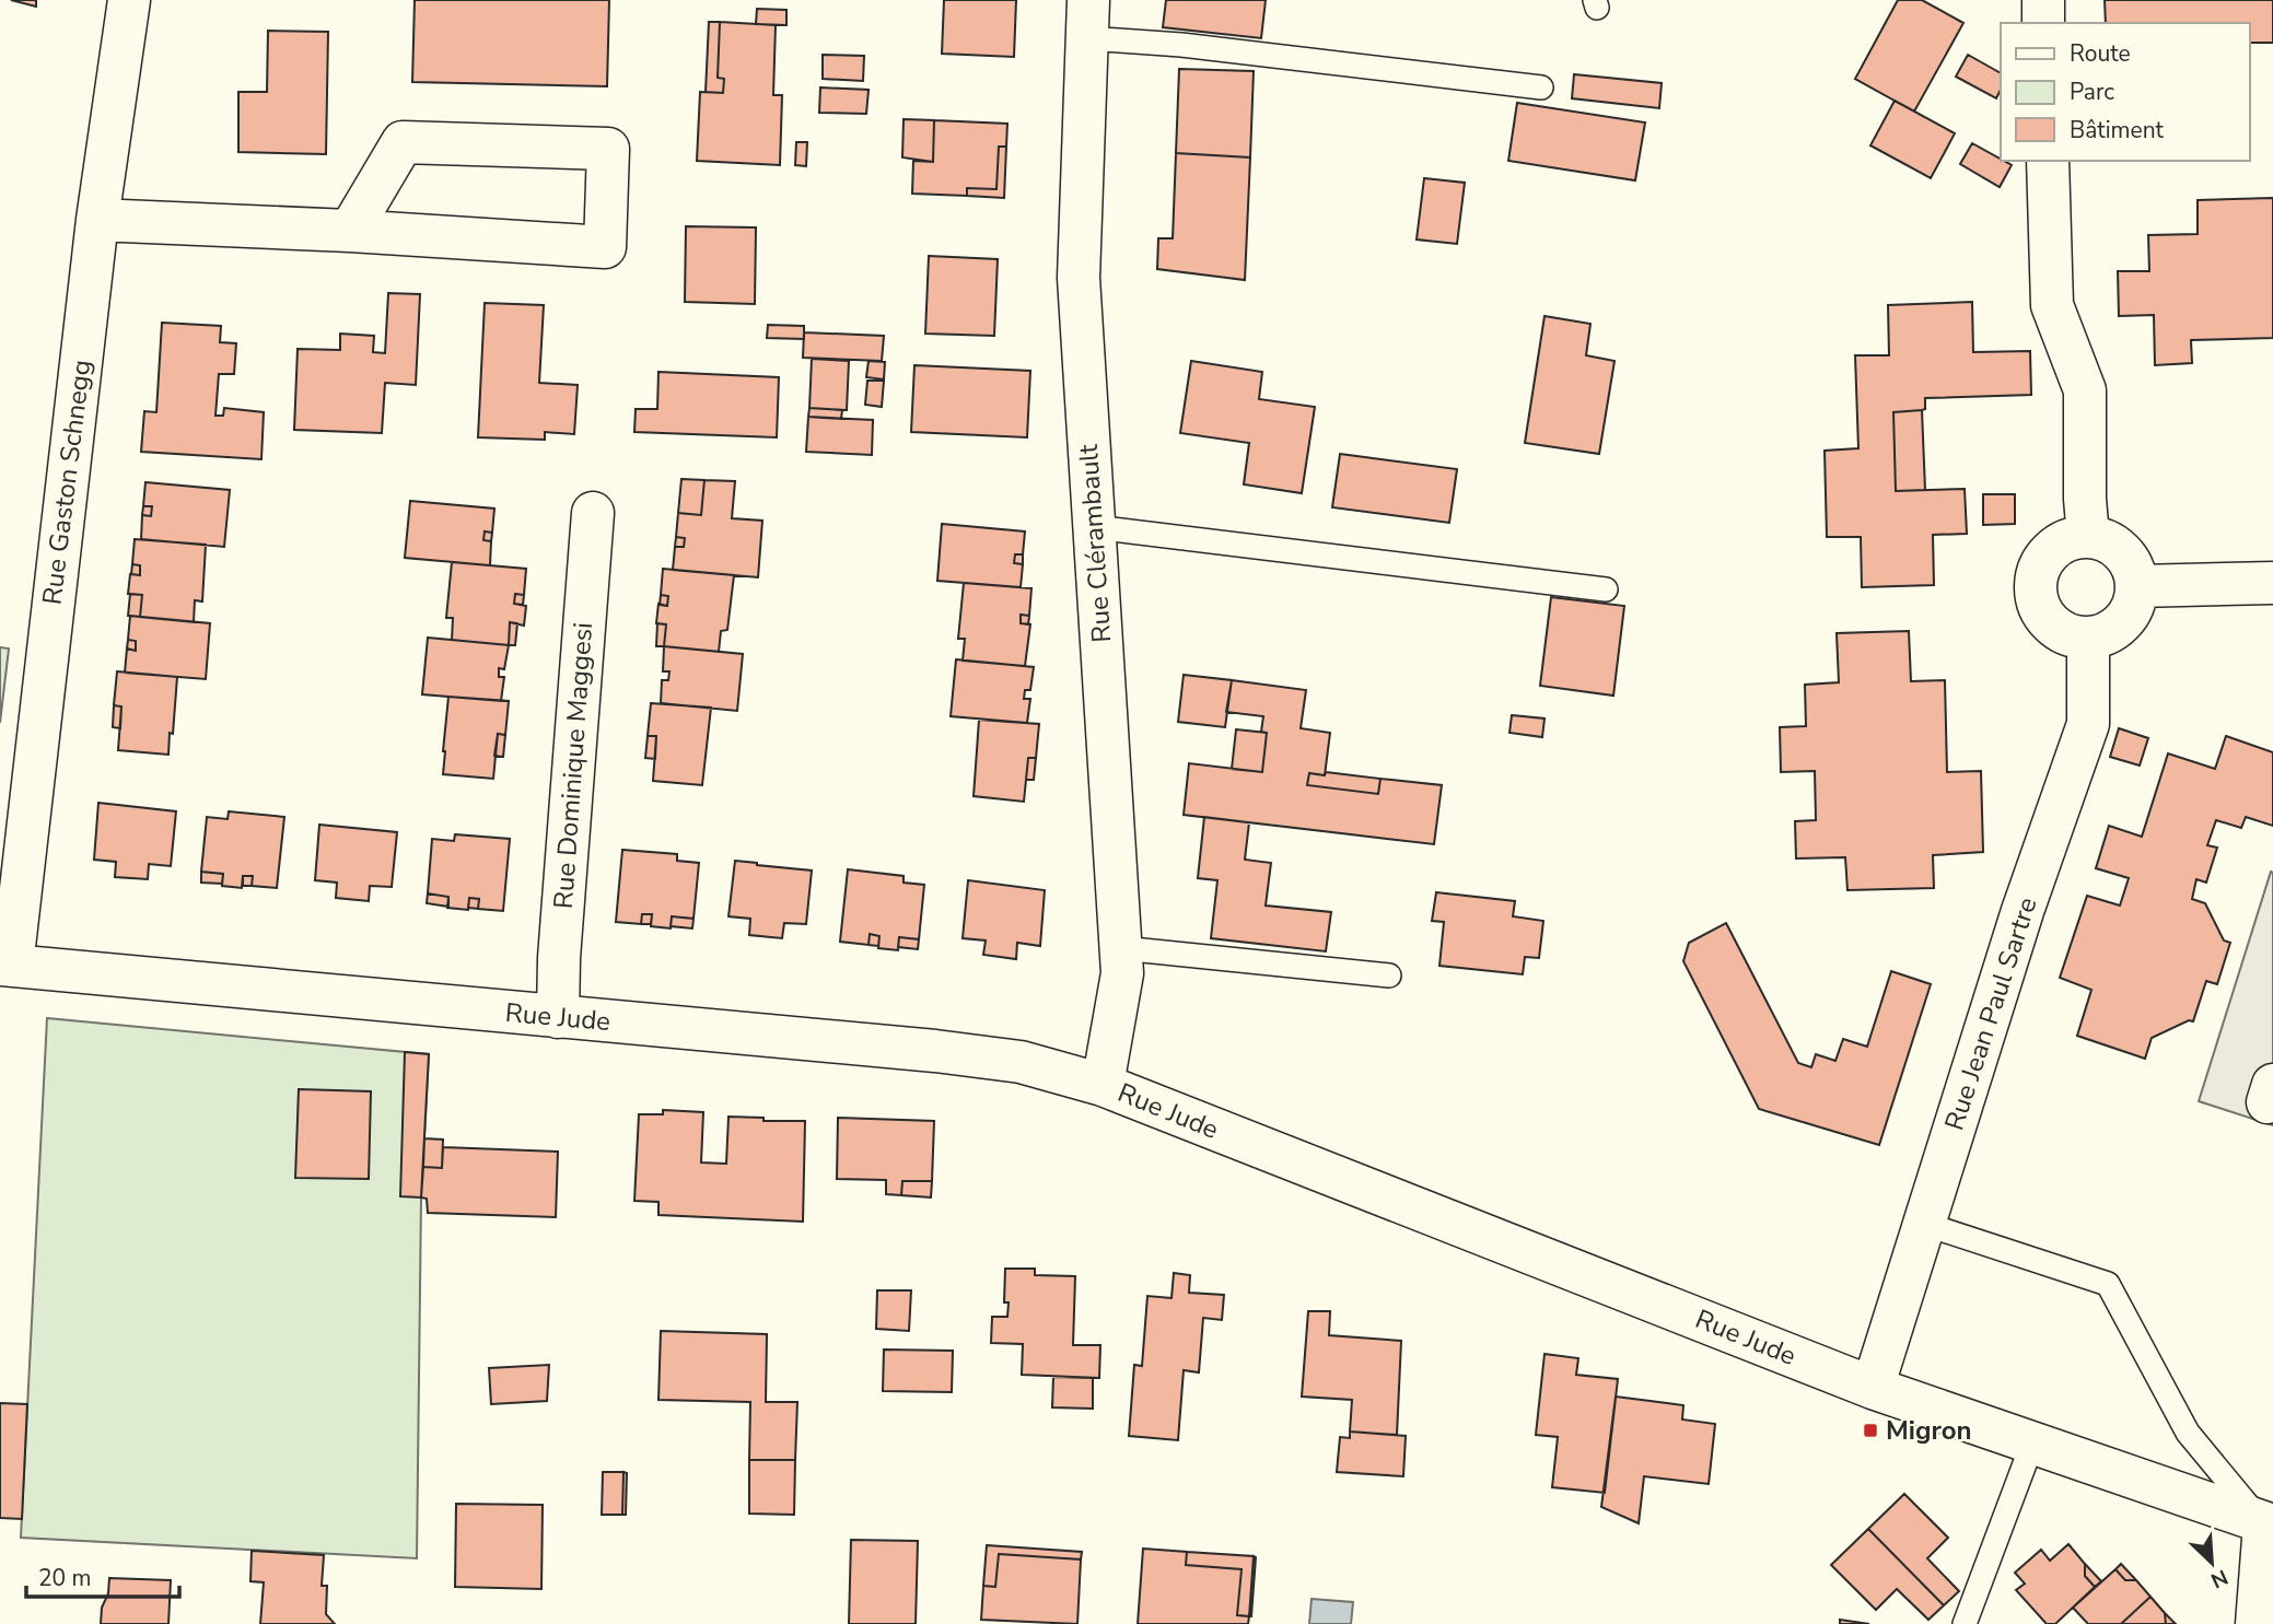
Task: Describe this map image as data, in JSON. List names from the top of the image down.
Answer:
{
  "streets": {
    "street": [
      "Rue Gaston Schnegg",
      "Rue Clérambault",
      "Rue Dominique Maggesi",
      "Rue Jean Paul Sartre",
      "Rue Jude"
    ]
  },
  "crossings": [
    ["Rue Gaston Schnegg", "Rue Jude"],
    ["Rue Clérambault", "Rue Jude"],
    ["Rue Dominique Maggesi", "Rue Jude"],
    ["Rue Jean Paul Sartre", "Rue Jude"]
  ],
  "places": {
    "transit": ["Migron"]
  },
  "legend": ["Route", "Parc", "Bâtiment"],
  "scale_bar": "20 m",
  "north": "bottom right"
}
